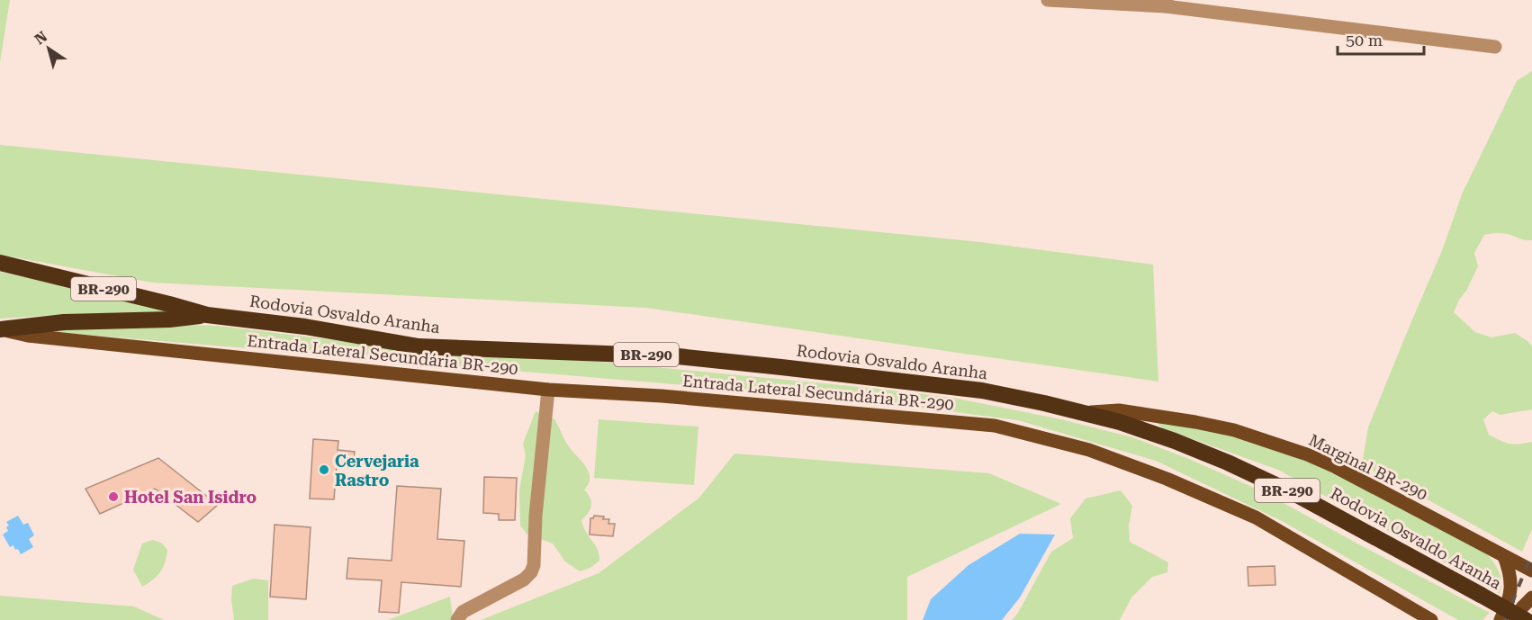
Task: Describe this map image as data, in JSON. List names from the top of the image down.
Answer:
{
  "streets": {
    "highway": ["BR-290", "Rodovia Osvaldo Aranha"],
    "main road": ["Entrada Lateral Secundária BR-290", "Marginal BR-290"]
  },
  "crossings": [
    ["Rodovia Osvaldo Aranha", "Entrada Lateral Secundária BR-290"],
    ["Rodovia Osvaldo Aranha", "Marginal BR-290"]
  ],
  "places": ["Cervejaria Rastro", "Hotel San Isidro"],
  "scale_bar": "50 m",
  "north": "top left"
}
